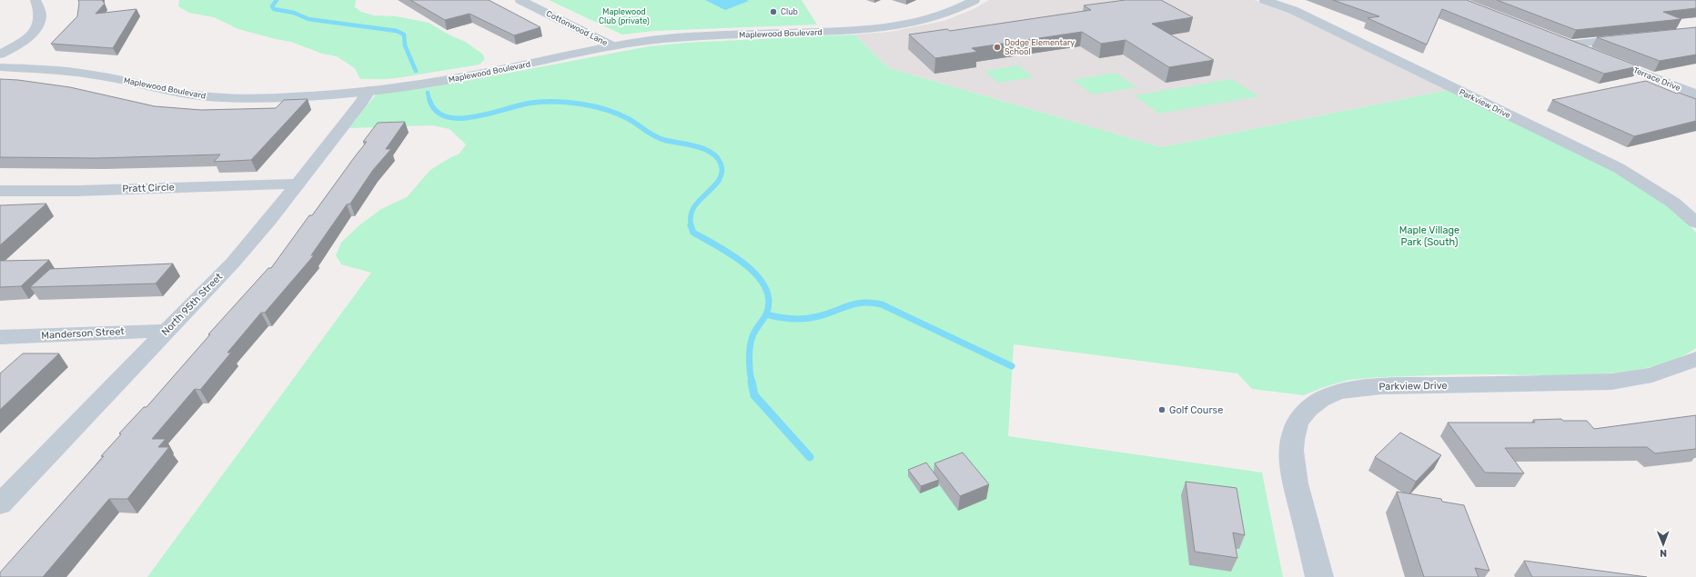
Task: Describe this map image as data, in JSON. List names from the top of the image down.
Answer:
{
  "streets": {
    "street": [
      "Cottonwood Lane",
      "Maplewood Boulevard",
      "Terrace Drive",
      "Parkview Drive",
      "Pratt Circle",
      "North 95th Street",
      "Manderson Street"
    ]
  },
  "crossings": [
    ["Cottonwood Lane", "Maplewood Boulevard"],
    ["Maplewood Boulevard", "North 95th Street"],
    ["Pratt Circle", "North 95th Street"],
    ["North 95th Street", "Manderson Street"]
  ],
  "parks": ["Maplewood Club (private)", "Maple Village Park (South)"],
  "places": ["Club", "Dodge Elementary School", "Golf Course"],
  "north": "bottom"
}
